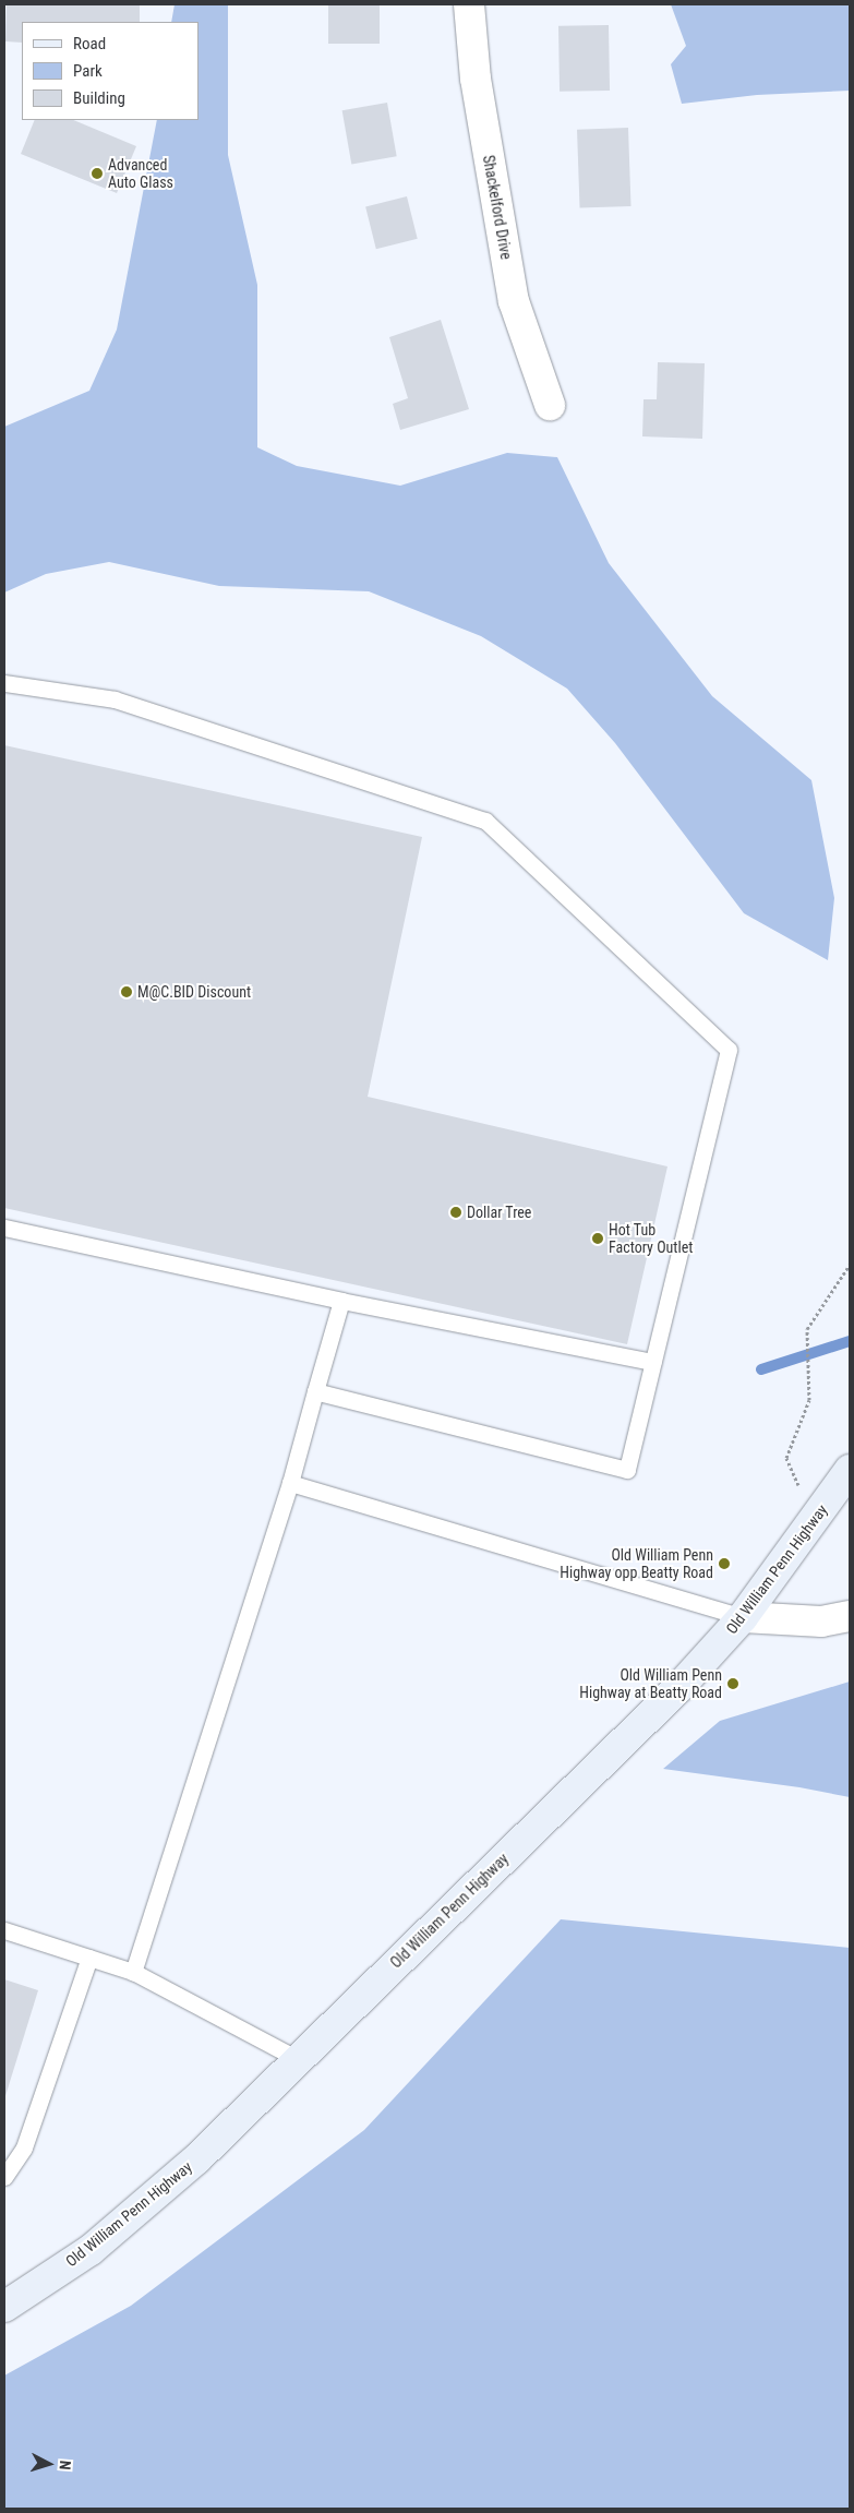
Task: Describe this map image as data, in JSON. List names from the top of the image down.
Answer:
{
  "streets": {
    "main road": ["Old William Penn Highway"],
    "street": ["Shackelford Drive"]
  },
  "places": [
    "Advanced Auto Glass",
    "M@C.BID Discount",
    "Dollar Tree",
    "Hot Tub Factory Outlet",
    "Old William Penn Highway opp Beatty Road",
    "Old William Penn Highway at Beatty Road"
  ],
  "legend": ["Road", "Park", "Building"],
  "north": "right"
}
